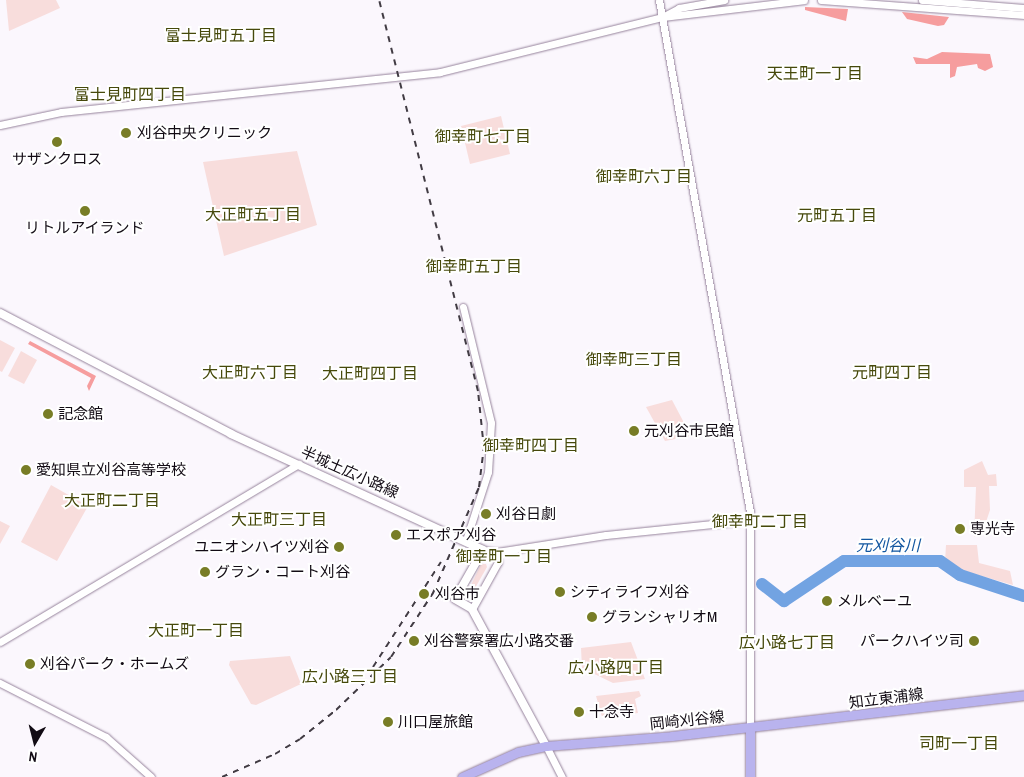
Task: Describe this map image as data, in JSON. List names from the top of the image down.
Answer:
{
  "streets": {
    "main road": ["半城土広小路線", "知立東浦線", "岡崎刈谷線"]
  },
  "crossings": [
    ["知立東浦線", "岡崎刈谷線"]
  ],
  "districts": [
    "富士見町五丁目",
    "天王町一丁目",
    "富士見町四丁目",
    "御幸町七丁目",
    "御幸町六丁目",
    "大正町五丁目",
    "元町五丁目",
    "御幸町五丁目",
    "御幸町三丁目",
    "大正町六丁目",
    "元町四丁目",
    "大正町四丁目",
    "御幸町四丁目",
    "大正町二丁目",
    "大正町三丁目",
    "御幸町二丁目",
    "御幸町一丁目",
    "大正町一丁目",
    "広小路七丁目",
    "広小路四丁目",
    "広小路三丁目",
    "司町一丁目"
  ],
  "water": ["元刈谷川"],
  "places": [
    "刈谷中央クリニック",
    "サザンクロス",
    "リトルアイランド",
    "記念館",
    "元刈谷市民館",
    "愛知県立刈谷高等学校",
    "刈谷日劇",
    "専光寺",
    "エスポア刈谷",
    "ユニオンハイツ刈谷",
    "グラン・コート刈谷",
    "シティライフ刈谷",
    "刈谷市",
    "メルベーユ",
    "グランシャリオM",
    "刈谷警察署広小路交番",
    "パークハイツ司",
    "刈谷パーク・ホームズ",
    "十念寺",
    "川口屋旅館"
  ],
  "north": "bottom"
}
